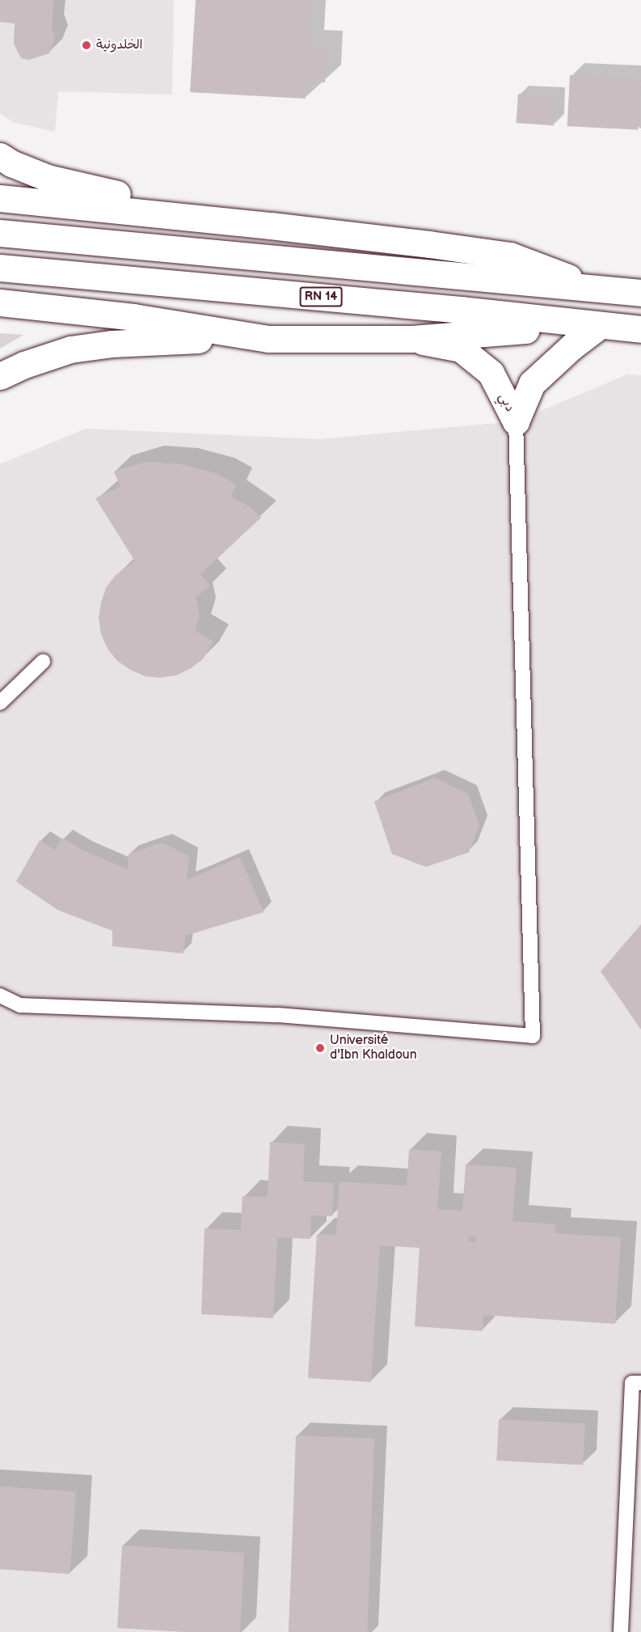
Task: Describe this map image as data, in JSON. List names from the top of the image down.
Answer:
{
  "streets": {
    "main road": ["RN 14", "دبي"]
  },
  "crossings": [
    ["RN 14", "دبي"]
  ],
  "places": ["الخلدونية", "Université d'Ibn Khaldoun"]
}
